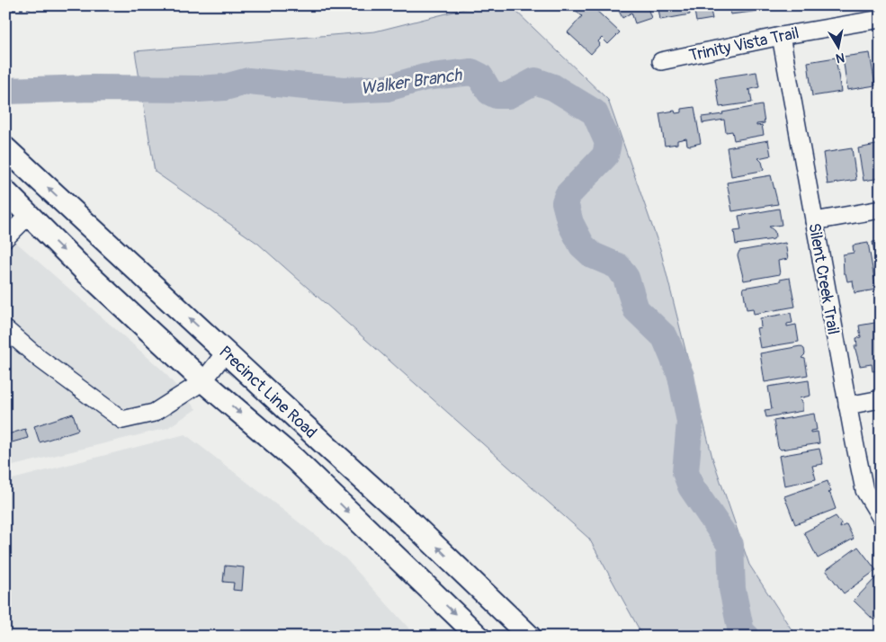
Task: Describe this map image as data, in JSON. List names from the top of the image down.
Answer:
{
  "streets": {
    "main road": ["Precinct Line Road"],
    "street": ["Trinity Vista Trail", "Silent Creek Trail"]
  },
  "crossings": [
    ["Trinity Vista Trail", "Silent Creek Trail"]
  ],
  "water": ["Walker Branch"],
  "north": "bottom"
}
